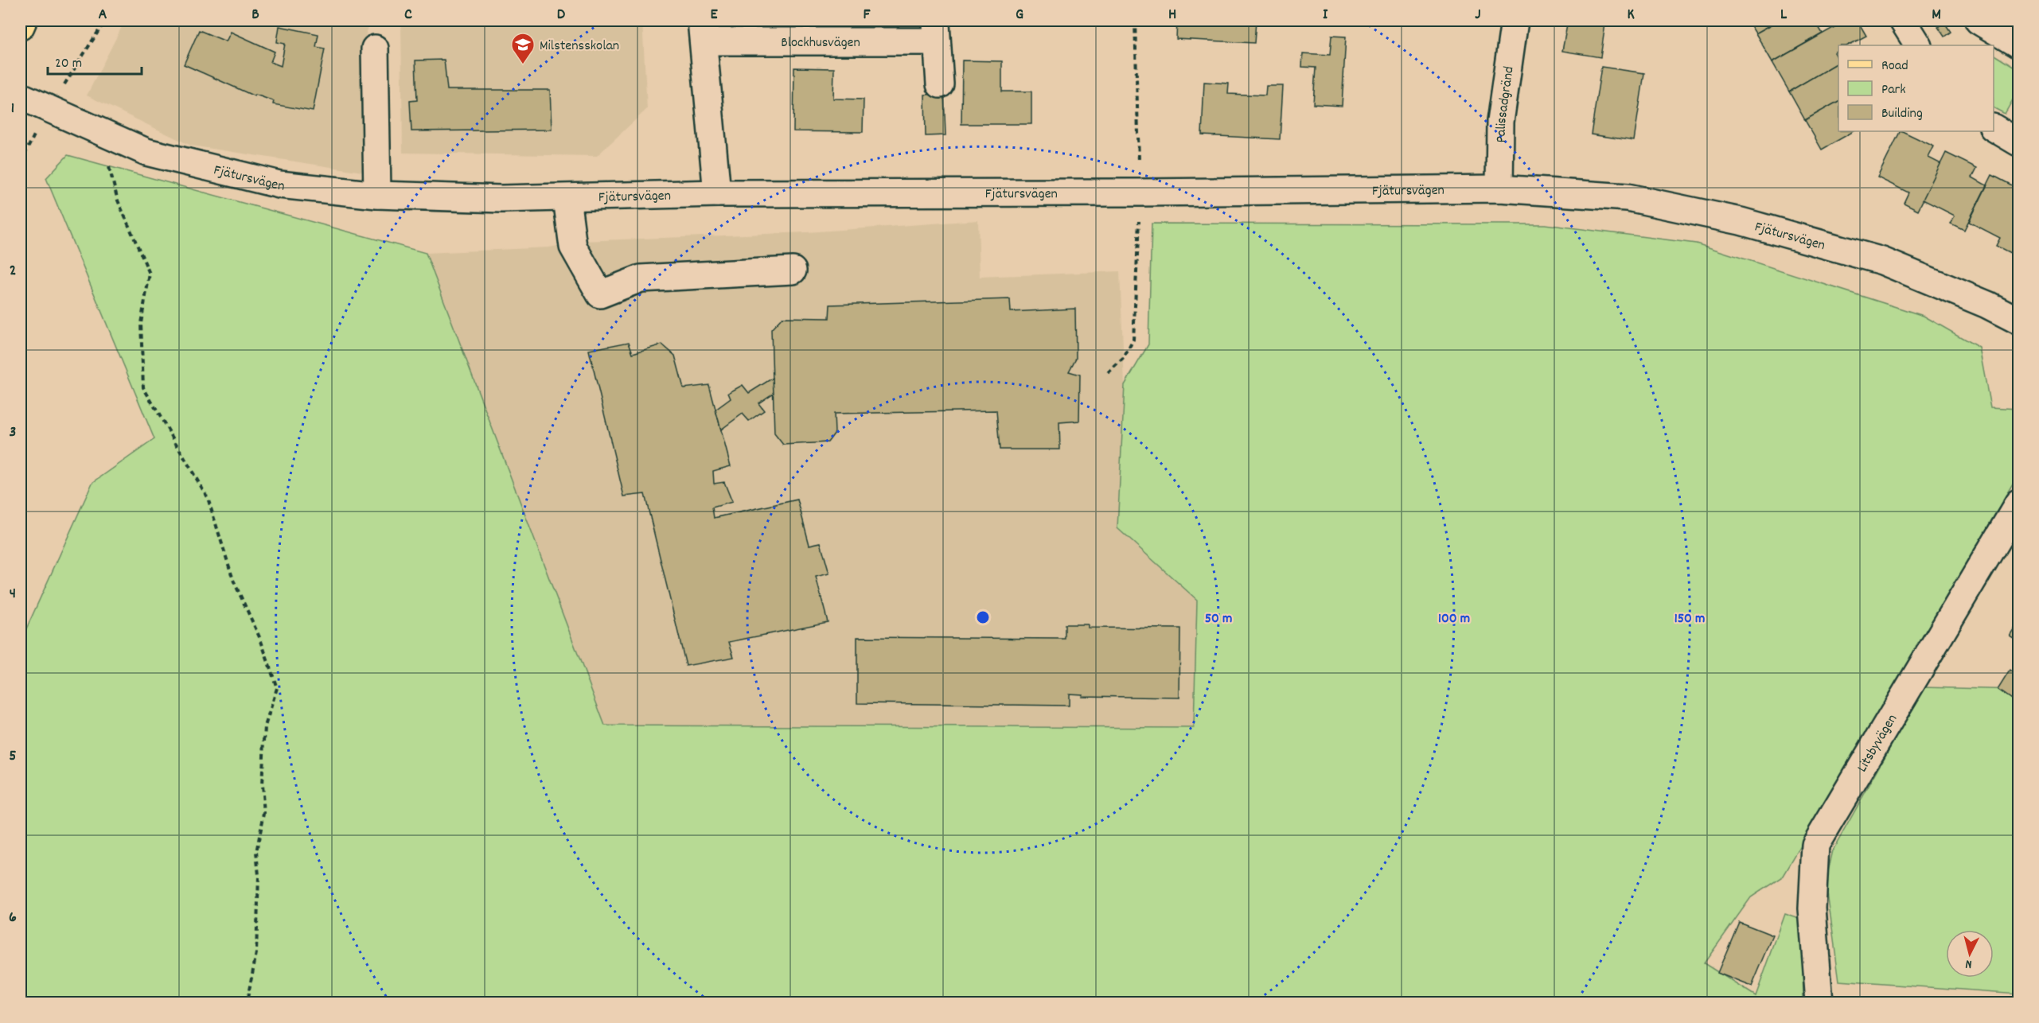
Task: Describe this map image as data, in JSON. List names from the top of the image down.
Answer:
{
  "streets": {
    "street": [
      "Blockhusvägen",
      "Palissadgränd",
      "Fjätursvägen",
      "Litsbyvägen"
    ]
  },
  "crossings": [
    ["Blockhusvägen", "Fjätursvägen"],
    ["Palissadgränd", "Fjätursvägen"]
  ],
  "places": {
    "school or university": ["Milstensskolan"]
  },
  "legend": ["Road", "Park", "Building"],
  "scale_bar": "20 m",
  "north": "bottom",
  "grid": {
    "columns": [
      "A",
      "B",
      "C",
      "D",
      "E",
      "F",
      "G",
      "H",
      "I",
      "J",
      "K",
      "L",
      "M"
    ],
    "rows": [
      "1",
      "2",
      "3",
      "4",
      "5",
      "6"
    ]
  },
  "rings": ["50 m", "100 m", "150 m"]
}
